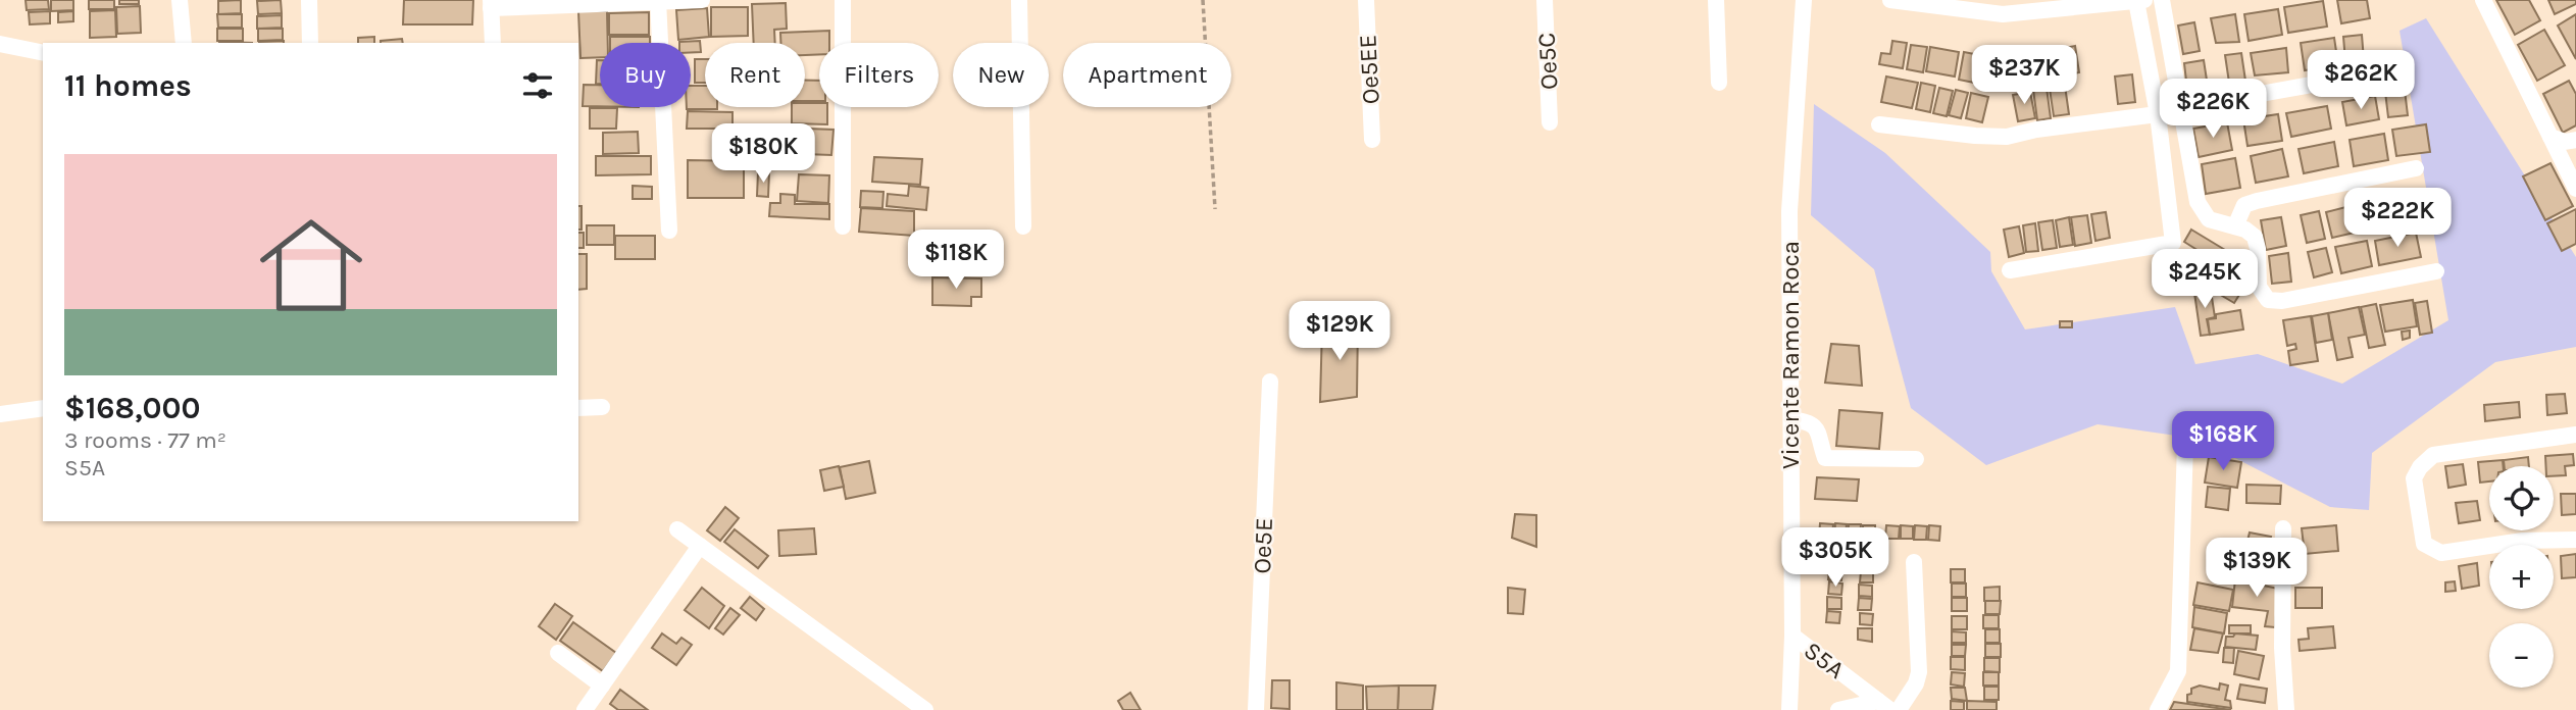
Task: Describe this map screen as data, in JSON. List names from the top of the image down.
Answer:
{
  "streets": {
    "street": [
      "Oe5C",
      "Oe5EE",
      "Vicente Ramon Roca",
      "Oe5E",
      "S5A"
    ]
  },
  "crossings": [
    ["Vicente Ramon Roca", "S5A"]
  ],
  "page": {
    "chip": [
      "Buy",
      "Rent",
      "Filters",
      "New",
      "Apartment"
    ],
    "heading": "11 homes",
    "price": [
      "$237K",
      "$262K",
      "$226K",
      "$180K",
      "$222K",
      "$118K",
      "$245K",
      "$129K",
      "$168K",
      "$305K",
      "$139K"
    ],
    "list": [
      {
        "name": "$168,000",
        "note": "3 rooms · 77 m² · S5A"
      }
    ],
    "map_buttons": ["+", "−"]
  }
}
